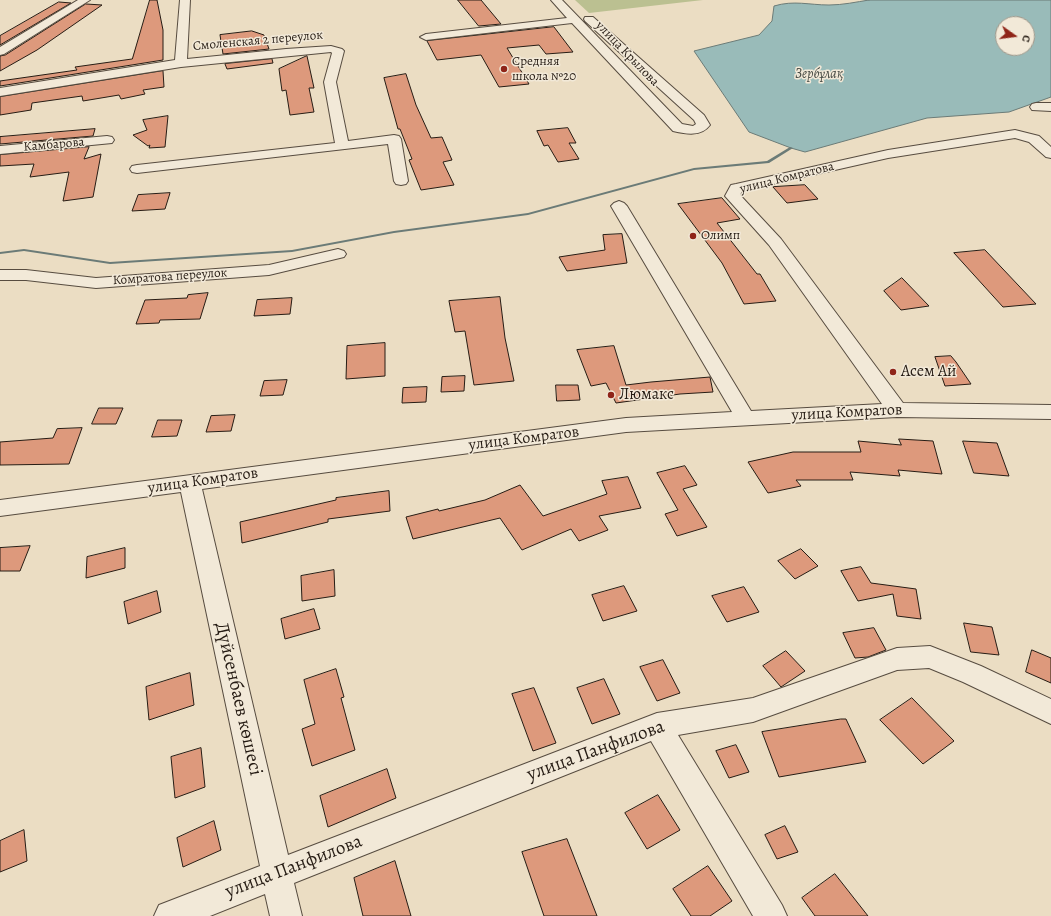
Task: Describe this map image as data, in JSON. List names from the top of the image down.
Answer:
{
  "streets": {
    "street": [
      "Смоленская 2 переулок",
      "улица Крылова",
      "Камбарова",
      "улица Комратова",
      "Комратова переулок",
      "улица Комратов",
      "Дүйсенбаев көшесі",
      "улица Панфилова"
    ]
  },
  "crossings": [
    ["улица Комратова", "улица Комратов"],
    ["улица Комратов", "Дүйсенбаев көшесі"],
    ["Дүйсенбаев көшесі", "улица Панфилова"]
  ],
  "water": ["Зербұлақ"],
  "places": [
    "Средняя школа №20",
    "Олимп",
    "Асем Ай",
    "Люмакс"
  ],
  "north": "right"
}
